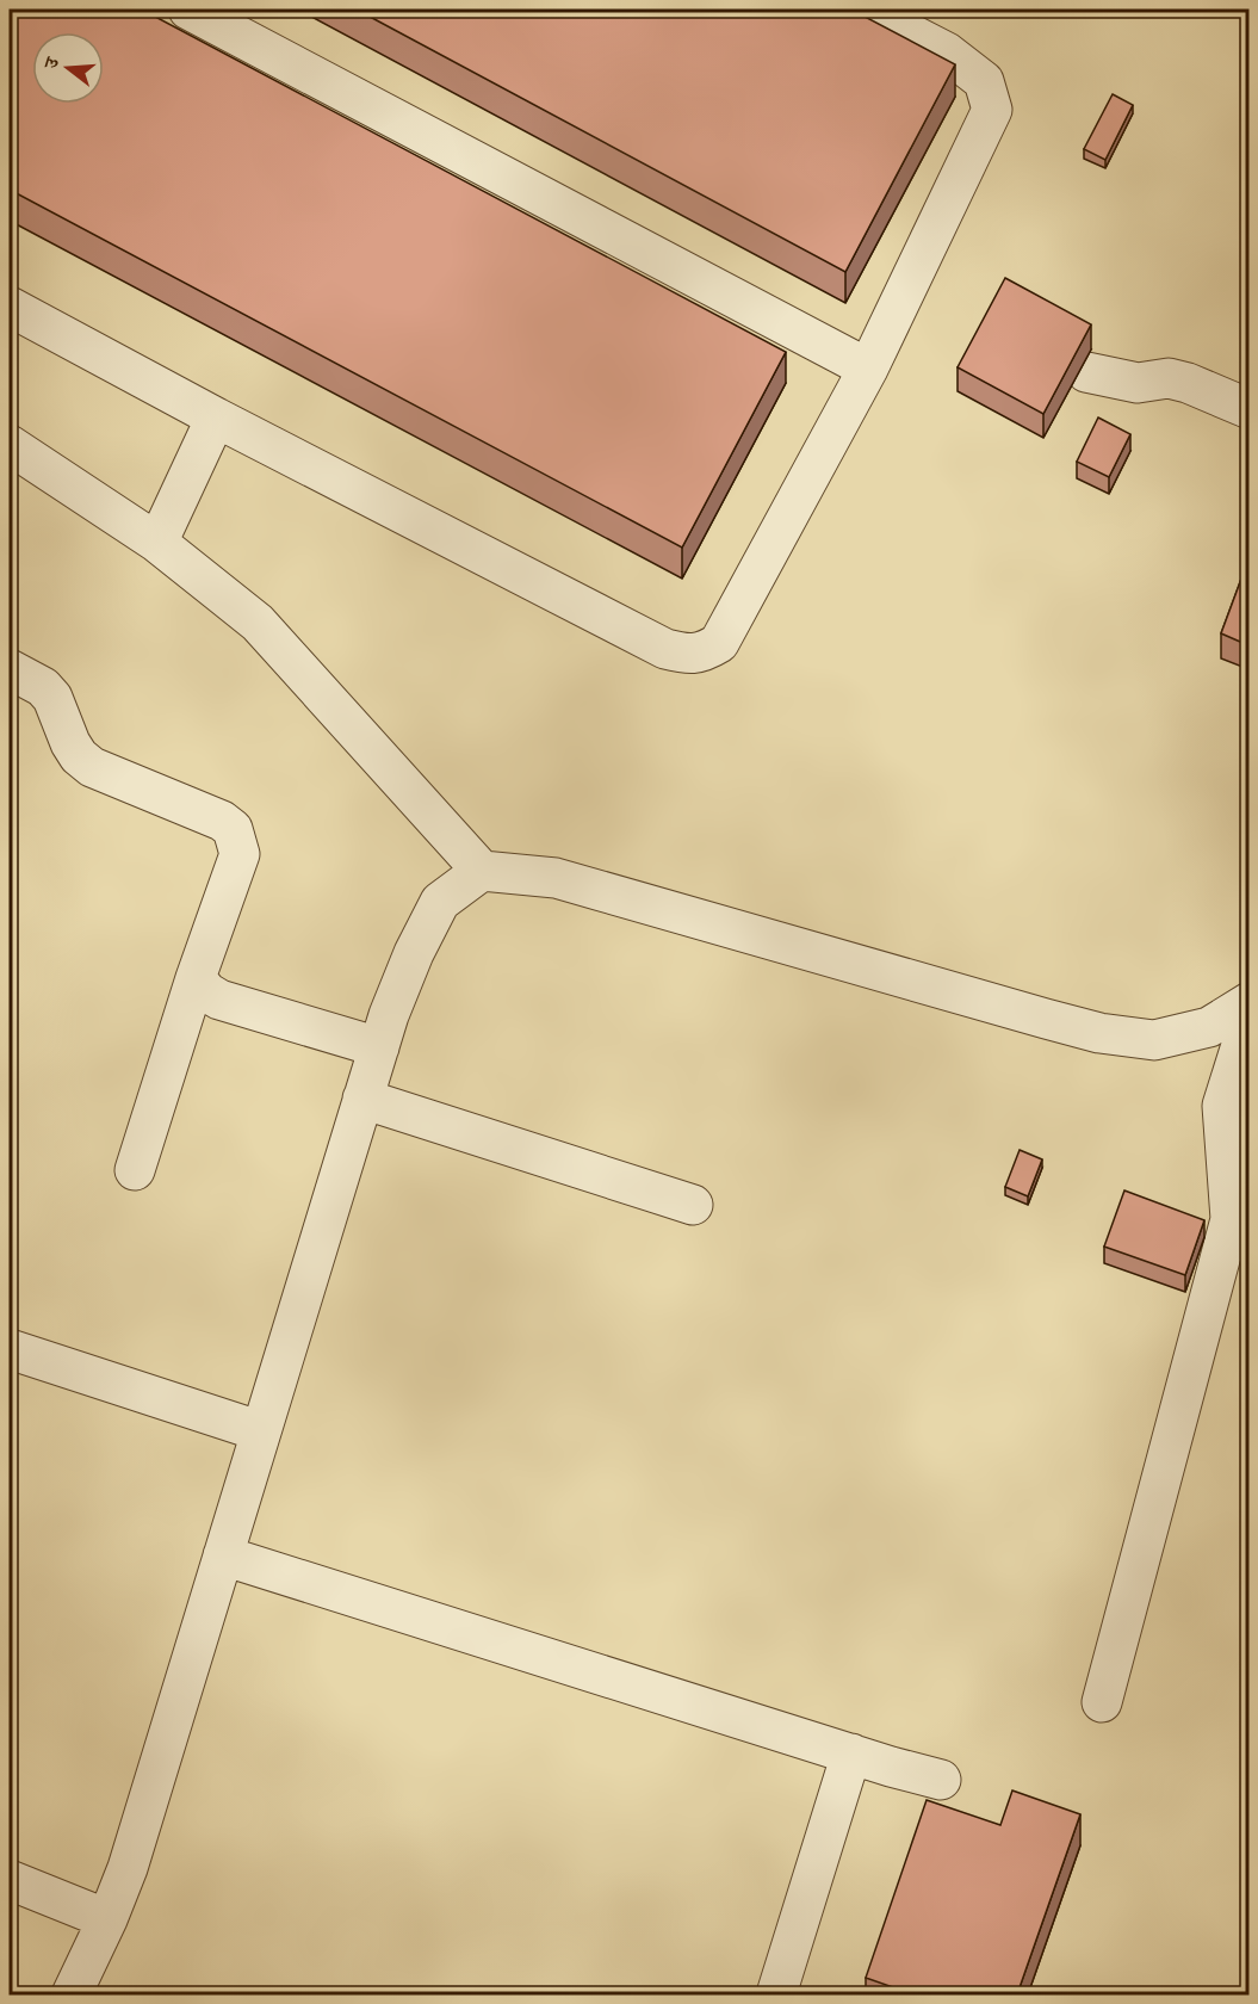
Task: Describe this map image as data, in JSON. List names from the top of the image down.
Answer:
{
  "north": "left"
}
